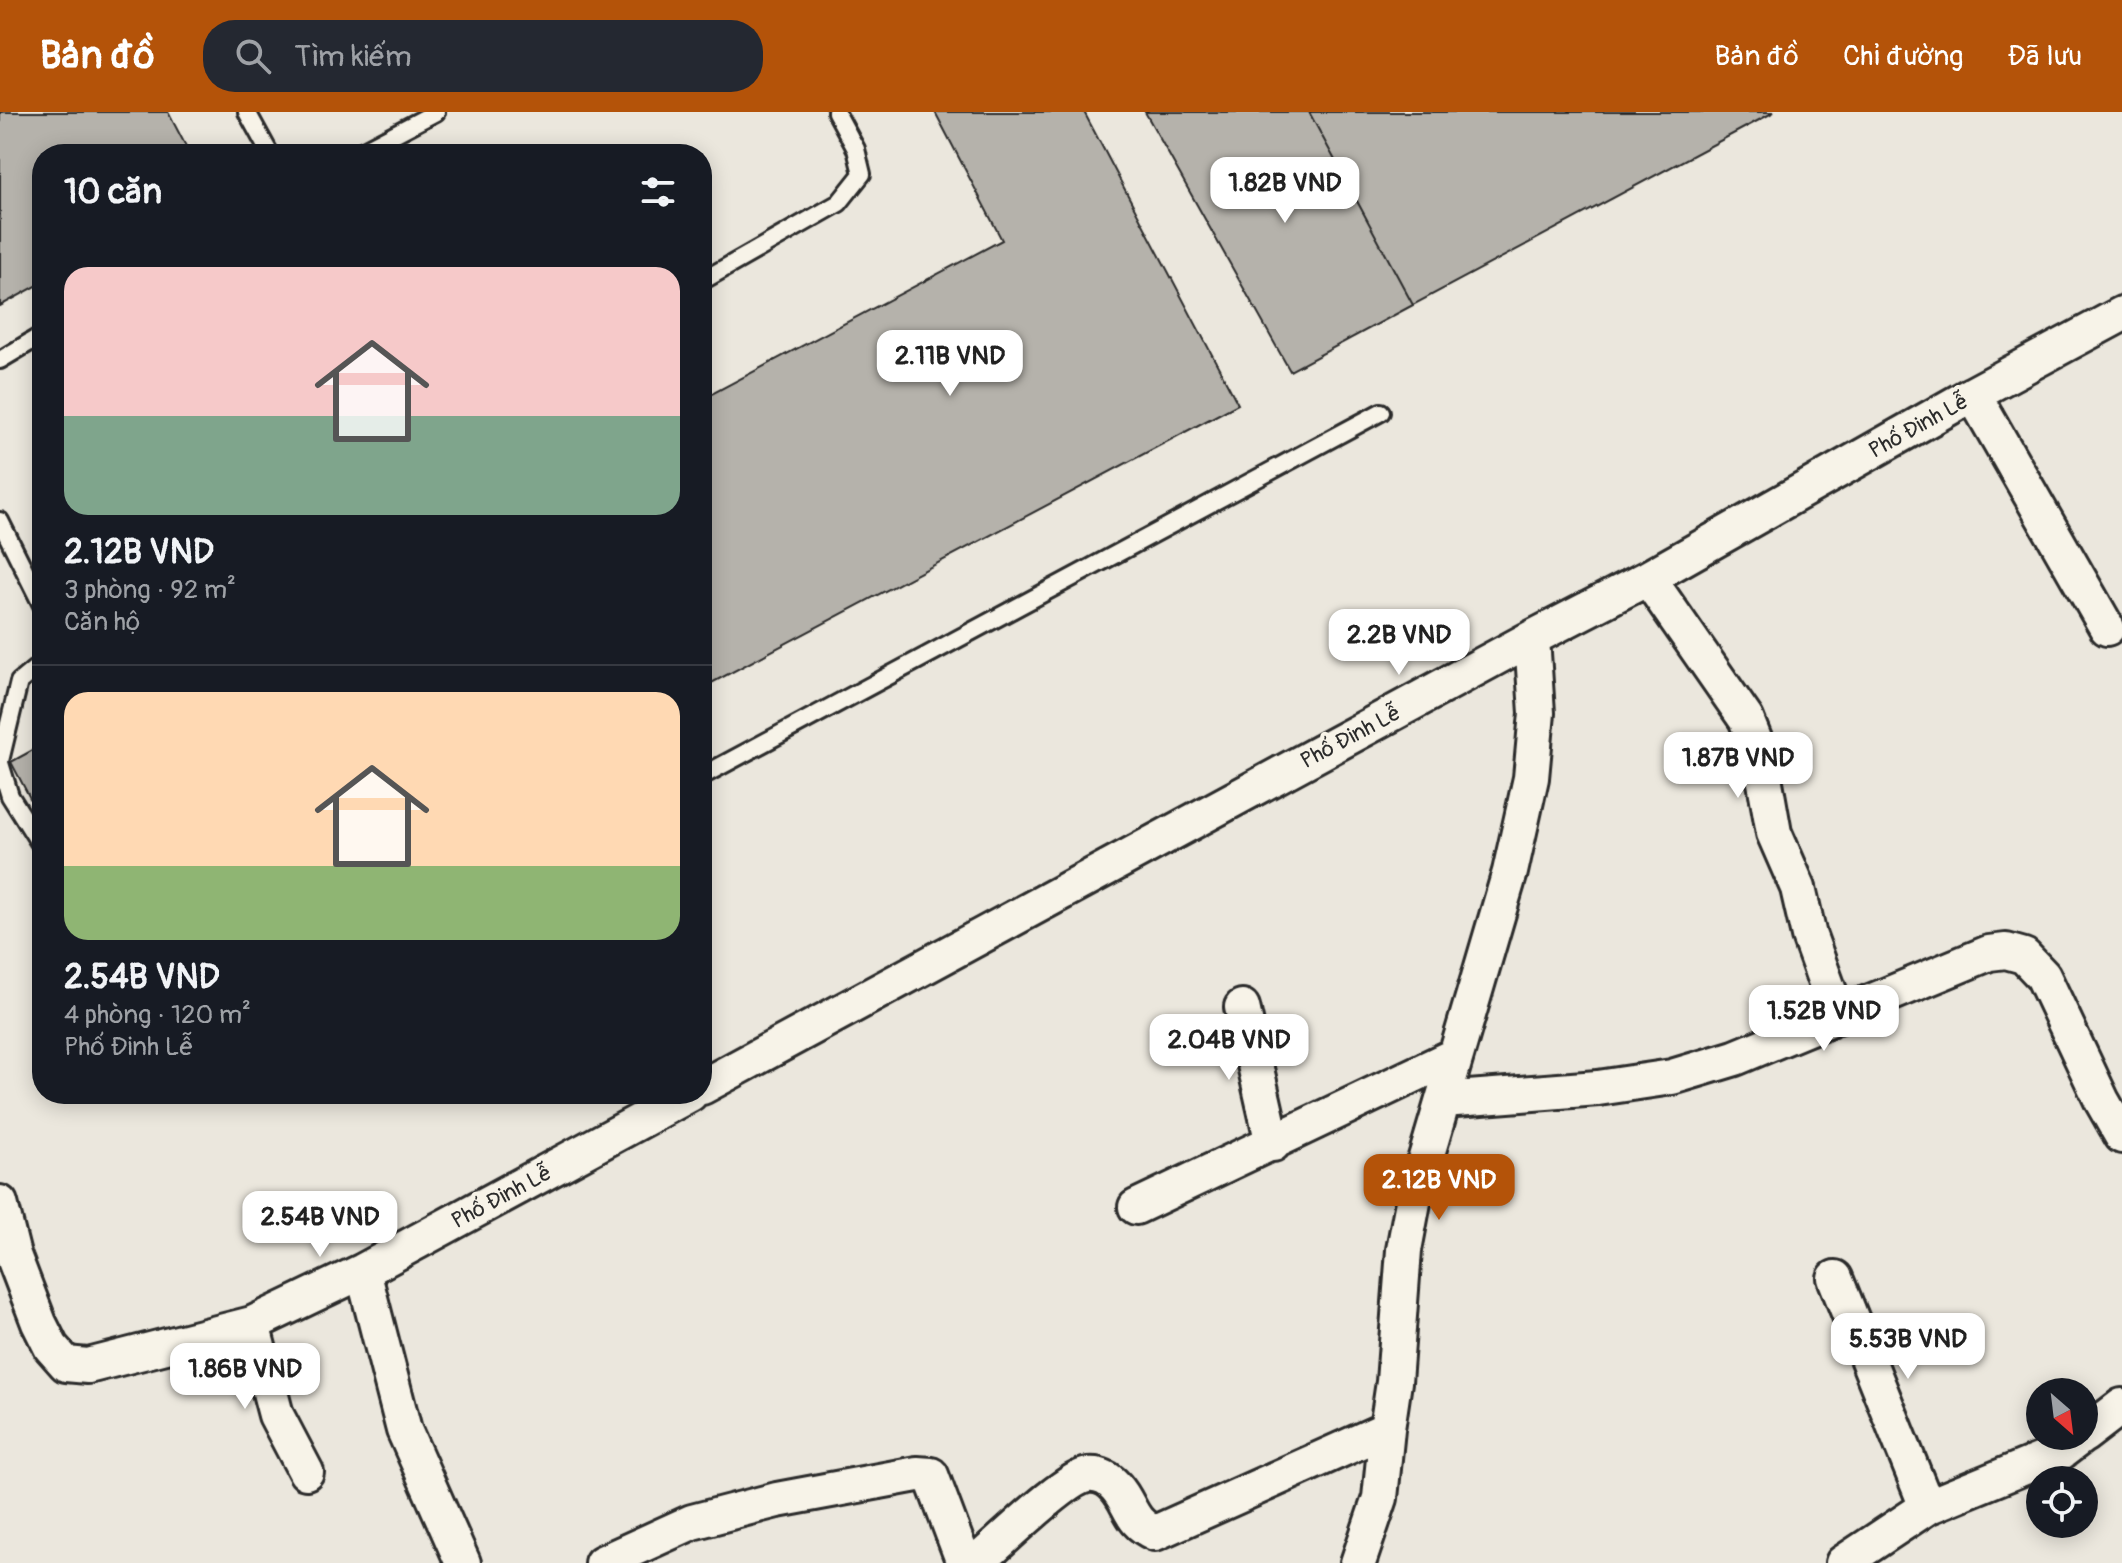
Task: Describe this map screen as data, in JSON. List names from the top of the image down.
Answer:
{
  "streets": {
    "street": ["Phố Đinh Lễ"]
  },
  "north": "bottom right",
  "page": {
    "header": "Bản đồ",
    "search": "Tìm kiếm",
    "nav": ["Bản đồ", "Chỉ đường", "Đã lưu"],
    "heading": "10 căn",
    "price": [
      "1.82B VND",
      "2.11B VND",
      "2.2B VND",
      "1.87B VND",
      "1.52B VND",
      "2.04B VND",
      "2.12B VND",
      "2.54B VND",
      "5.53B VND",
      "1.86B VND"
    ],
    "list": [
      {
        "name": "2.12B VND",
        "note": "3 phòng · 92 m² · Căn hộ"
      },
      {
        "name": "2.54B VND",
        "note": "4 phòng · 120 m² · Phố Đinh Lễ"
      }
    ]
  }
}
